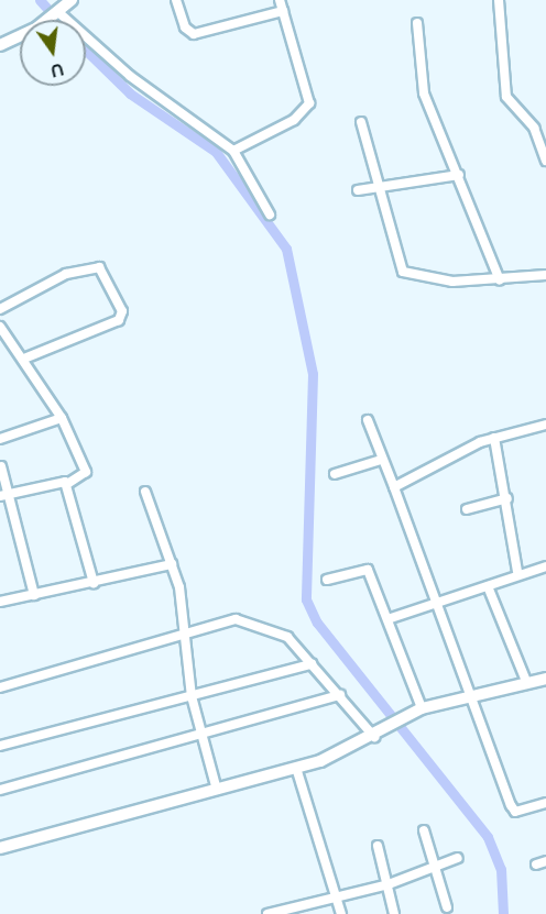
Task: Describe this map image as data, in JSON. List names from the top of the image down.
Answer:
{
  "north": "bottom"
}
